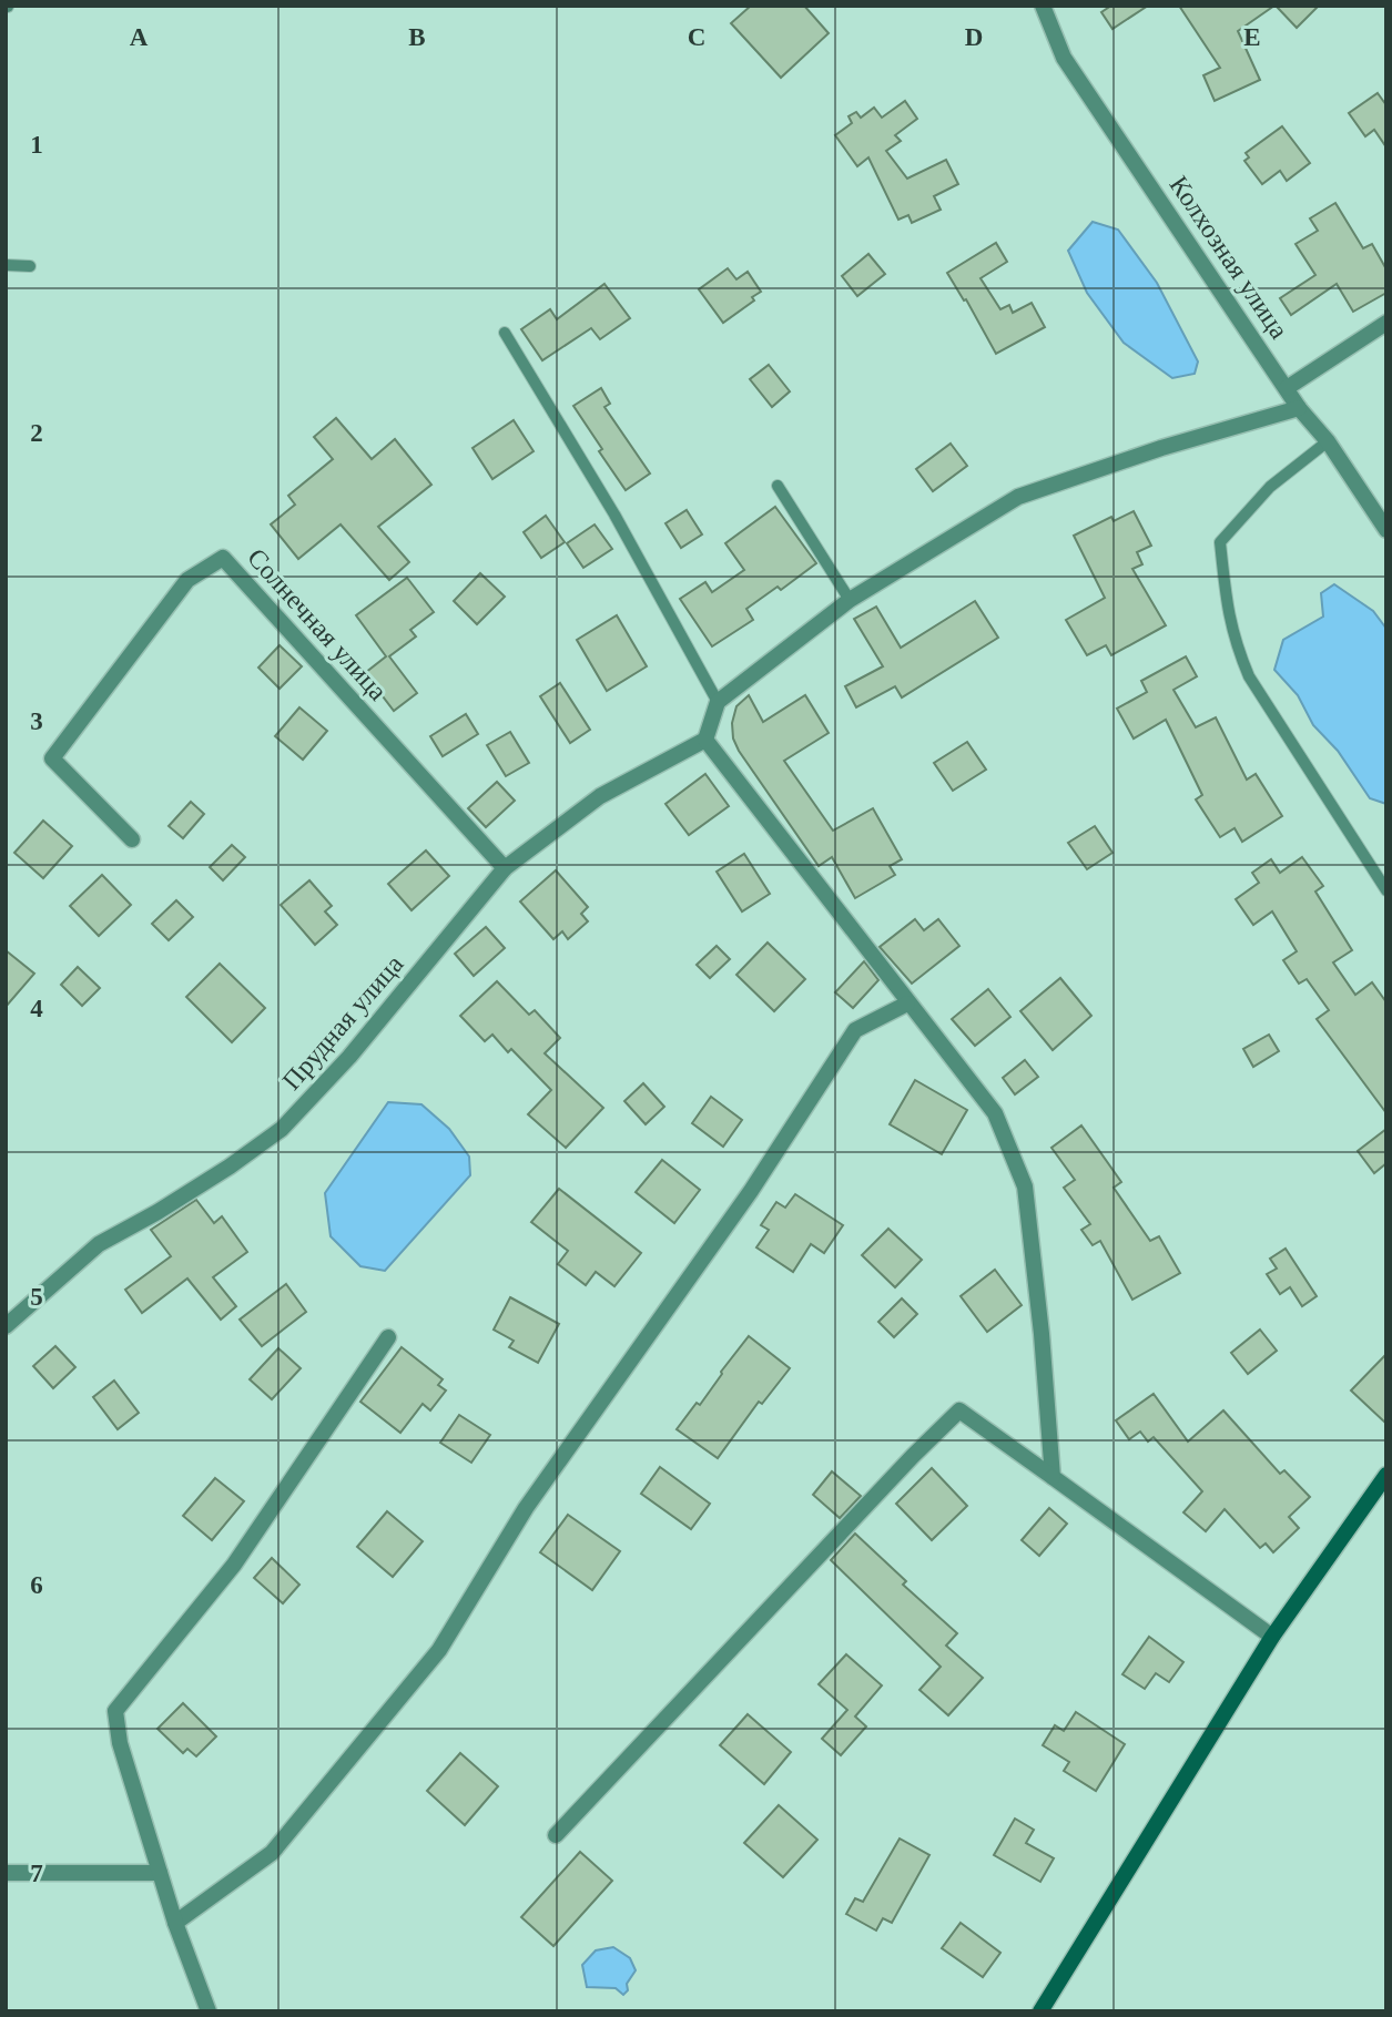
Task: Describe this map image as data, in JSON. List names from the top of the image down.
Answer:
{
  "streets": {
    "street": ["Колхозная улица", "Солнечная улица", "Прудная улица"]
  },
  "crossings": [
    ["Солнечная улица", "Прудная улица"]
  ],
  "grid": {
    "columns": [
      "A",
      "B",
      "C",
      "D",
      "E"
    ],
    "rows": [
      "1",
      "2",
      "3",
      "4",
      "5",
      "6",
      "7"
    ]
  }
}
